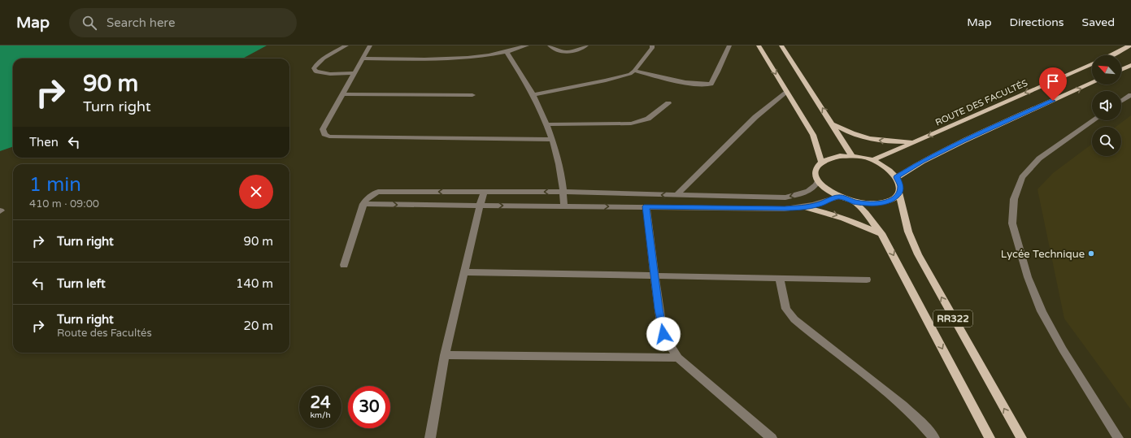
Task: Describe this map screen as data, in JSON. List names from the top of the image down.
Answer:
{
  "streets": {
    "main road": ["ROUTE DES FACULTÉS", "RR322"]
  },
  "places": ["Lycée Technique"],
  "north": "top left",
  "page": {
    "header": "Map",
    "search": "Search here",
    "nav": ["Map", "Directions", "Saved"],
    "turn": ["90 m", "Turn right"],
    "then": "Then",
    "heading": ["1 min", "410 m · 09:00"],
    "list": [
      {
        "name": "Turn right",
        "value": "90 m"
      },
      {
        "name": "Turn left",
        "value": "140 m"
      },
      {
        "name": "Turn right",
        "note": "Route des Facultés",
        "value": "20 m"
      }
    ],
    "speed": "24 km/h",
    "limit": "30"
  }
}
